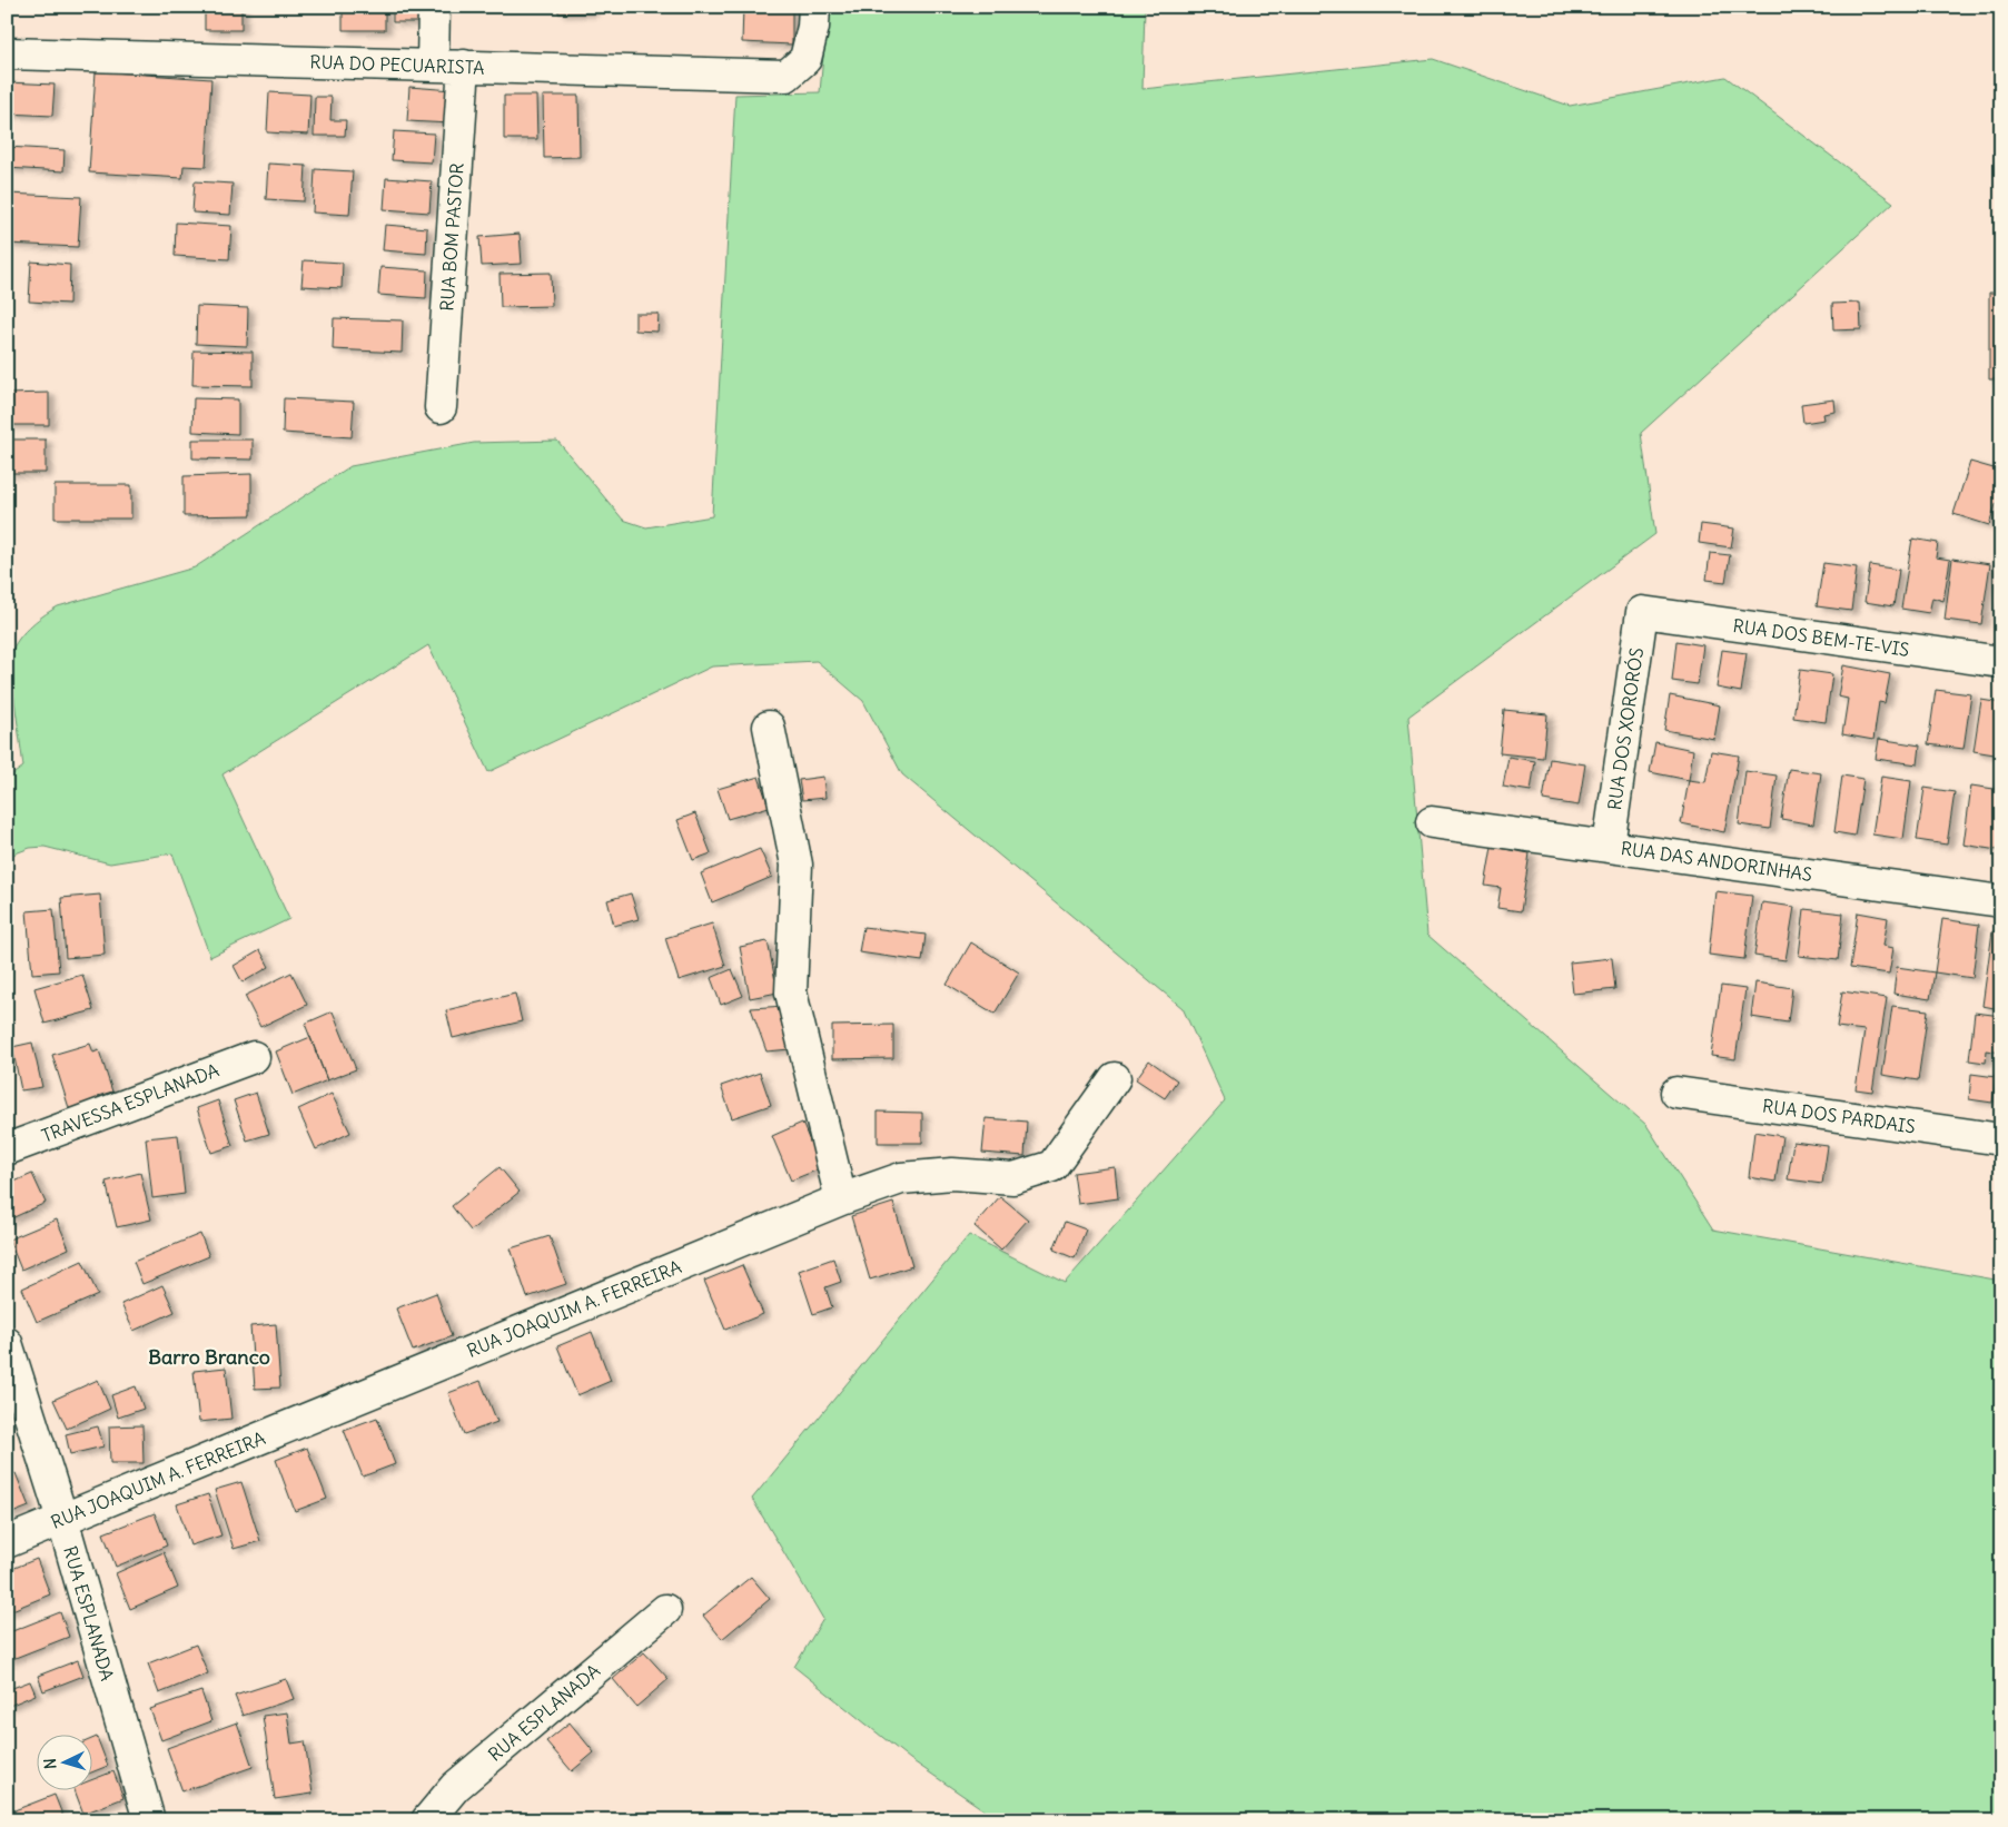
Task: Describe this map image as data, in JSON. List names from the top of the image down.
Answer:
{
  "streets": {
    "street": [
      "RUA DO PECUARISTA",
      "RUA BOM PASTOR",
      "RUA DOS BEM-TE-VIS",
      "RUA DOS XORORÓS",
      "RUA DAS ANDORINHAS",
      "TRAVESSA ESPLANADA",
      "RUA DOS PARDAIS",
      "RUA JOAQUIM A. FERREIRA",
      "RUA ESPLANADA"
    ]
  },
  "crossings": [
    ["RUA DO PECUARISTA", "RUA BOM PASTOR"],
    ["RUA DOS BEM-TE-VIS", "RUA DOS XORORÓS"],
    ["RUA DOS XORORÓS", "RUA DAS ANDORINHAS"],
    ["RUA JOAQUIM A. FERREIRA", "RUA ESPLANADA"]
  ],
  "districts": ["Barro Branco"],
  "north": "left"
}
